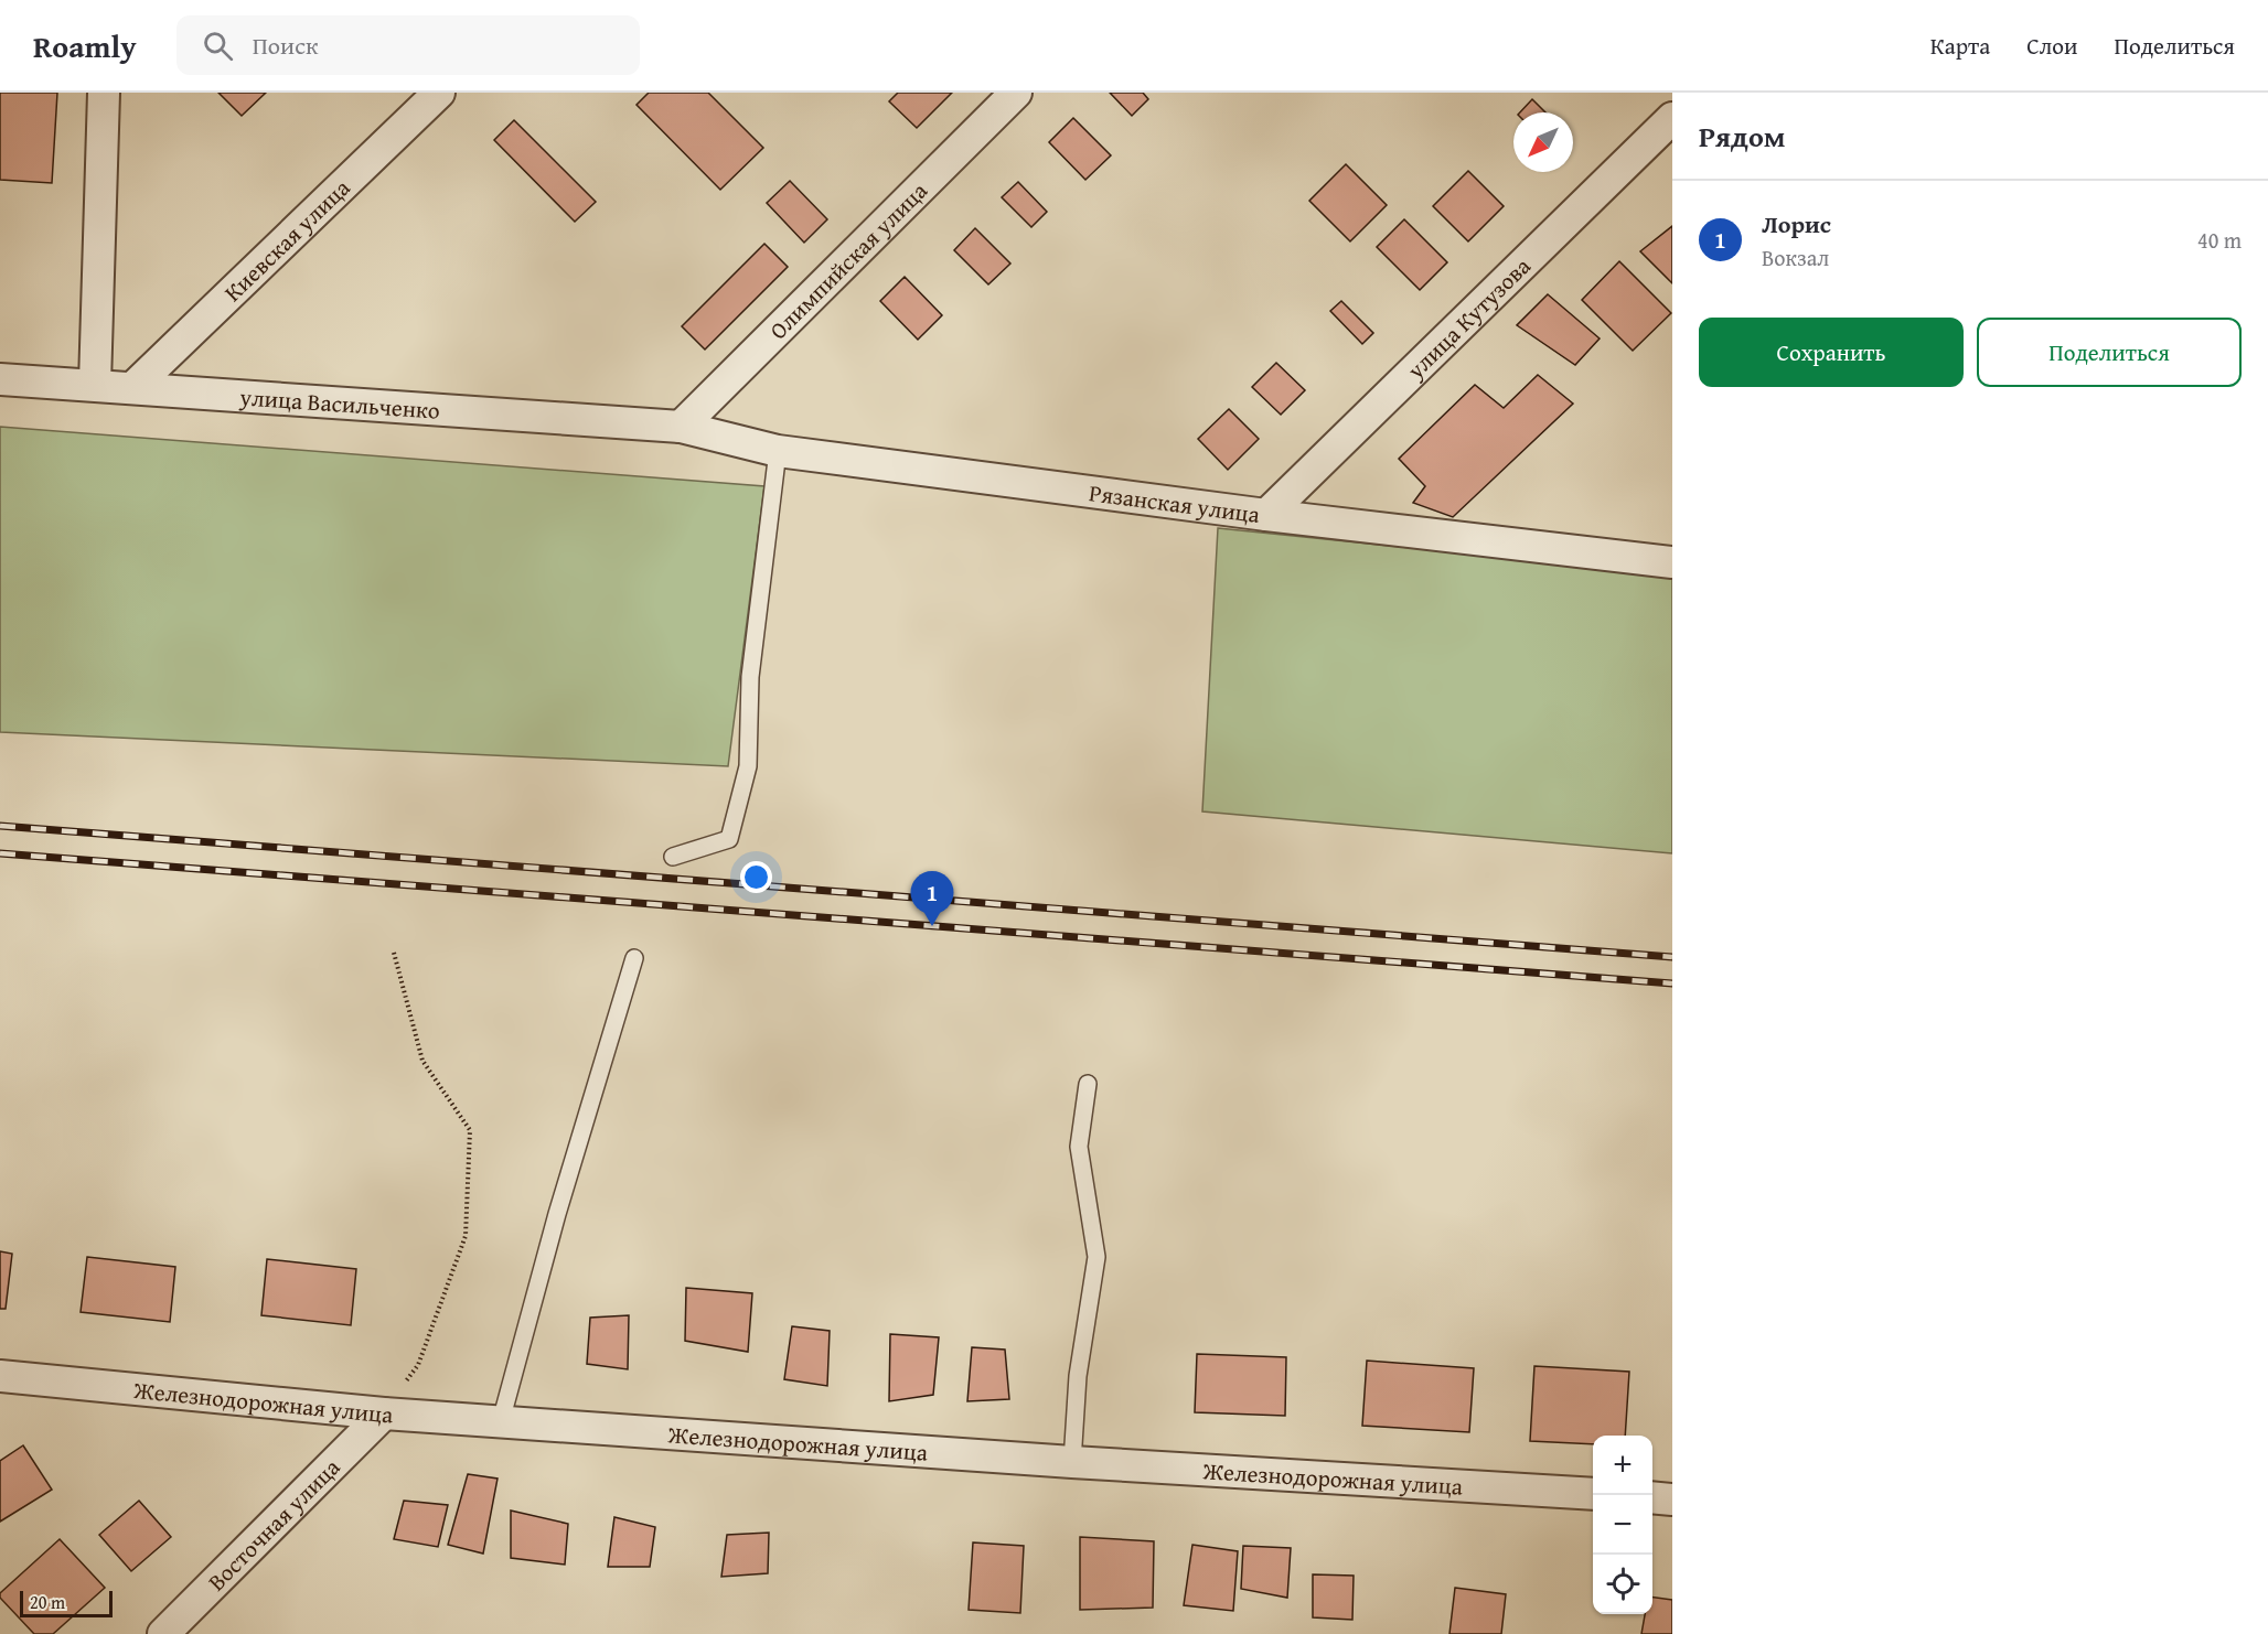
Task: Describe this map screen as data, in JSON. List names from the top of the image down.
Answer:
{
  "streets": {
    "street": [
      "Киевская улица",
      "Олимпийская улица",
      "улица Кутузова",
      "улица Васильченко",
      "Рязанская улица",
      "Железнодорожная улица",
      "Восточная улица"
    ]
  },
  "crossings": [
    ["Киевская улица", "улица Васильченко"],
    ["Олимпийская улица", "улица Васильченко"],
    ["Олимпийская улица", "Рязанская улица"],
    ["улица Кутузова", "Рязанская улица"],
    ["улица Васильченко", "Рязанская улица"],
    ["Железнодорожная улица", "Восточная улица"]
  ],
  "scale_bar": "20 m",
  "north": "bottom left",
  "page": {
    "header": "Roamly",
    "search": "Поиск",
    "nav": ["Карта", "Слои", "Поделиться"],
    "heading": "Рядом",
    "list": [
      {
        "mark": "1",
        "name": "Лорис",
        "note": "Вокзал",
        "value": "40 m"
      }
    ],
    "buttons": ["Сохранить", "Поделиться"],
    "pins": "1",
    "map_buttons": ["+", "−"],
    "scale": "20 m"
  }
}
